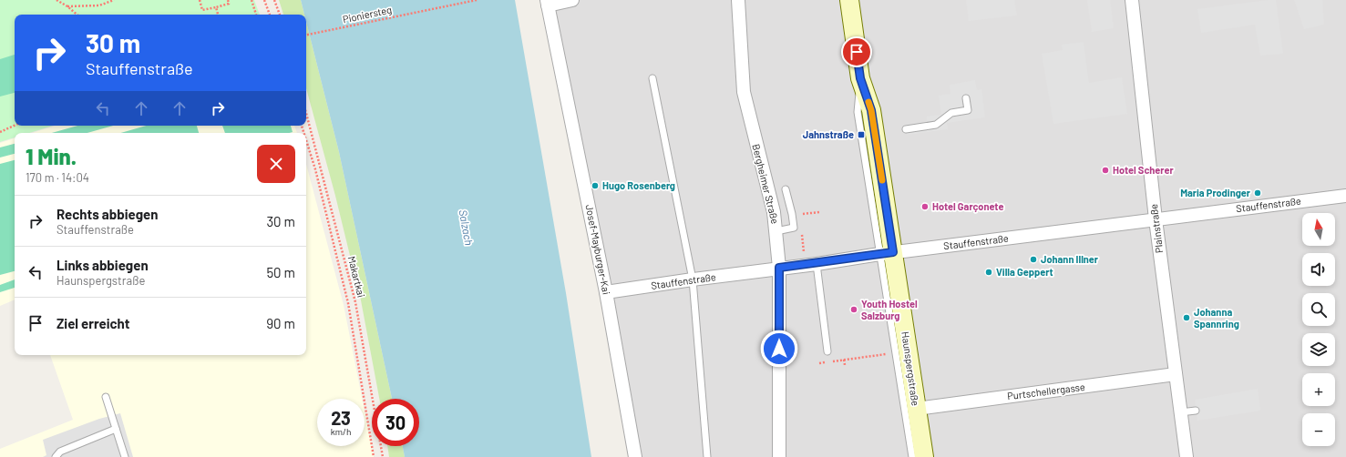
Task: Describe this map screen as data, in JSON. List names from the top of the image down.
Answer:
{
  "streets": {
    "street": [
      "Bergheimer Straße",
      "Stauffenstraße",
      "Plainstraße",
      "Josef-Mayburger-Kai",
      "Haunspergstraße",
      "Purtschellergasse"
    ],
    "path": ["Pioniersteg", "Makartkai"]
  },
  "crossings": [
    ["Bergheimer Straße", "Stauffenstraße"],
    ["Stauffenstraße", "Plainstraße"],
    ["Stauffenstraße", "Josef-Mayburger-Kai"],
    ["Stauffenstraße", "Haunspergstraße"],
    ["Plainstraße", "Purtschellergasse"],
    ["Haunspergstraße", "Purtschellergasse"]
  ],
  "water": ["Salzach"],
  "places": {
    "transit": ["Jahnstraße"],
    "other": [
      "Hotel Scherer",
      "Hugo Rosenberg",
      "Maria Prodinger",
      "Hotel Garçonete",
      "Johann Illner",
      "Villa Geppert",
      "Youth Hostel Salzburg",
      "Johanna Spannring"
    ]
  },
  "north": "top",
  "page": {
    "turn": ["30 m", "Stauffenstraße"],
    "heading": ["1 Min.", "170 m · 14:04"],
    "list": [
      {
        "name": "Rechts abbiegen",
        "note": "Stauffenstraße",
        "value": "30 m"
      },
      {
        "name": "Links abbiegen",
        "note": "Haunspergstraße",
        "value": "50 m"
      },
      {
        "name": "Ziel erreicht",
        "value": "90 m"
      }
    ],
    "map_buttons": ["+", "−"],
    "speed": "23 km/h",
    "limit": "30"
  }
}
